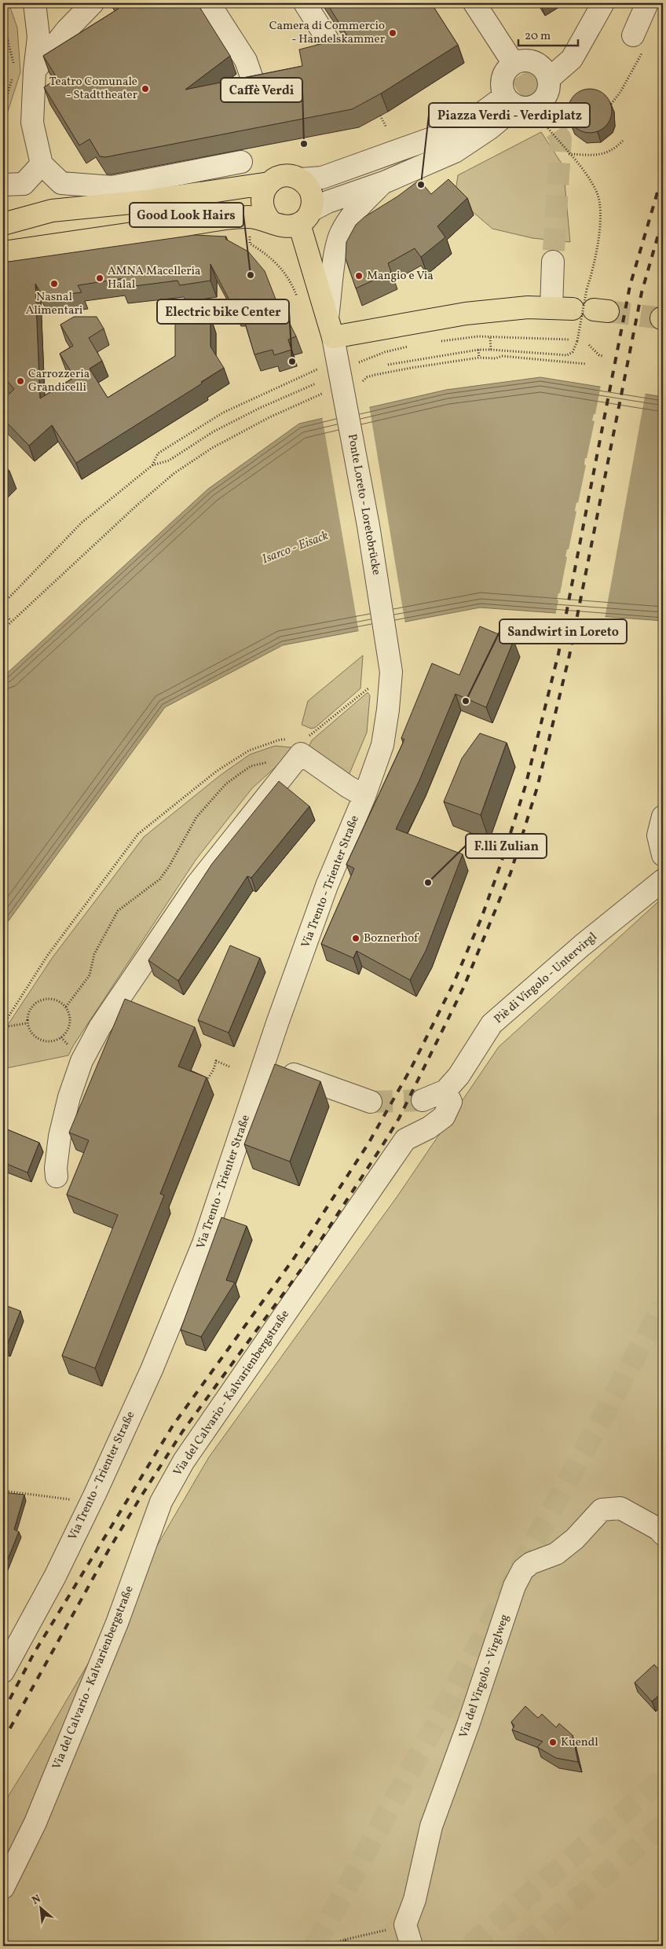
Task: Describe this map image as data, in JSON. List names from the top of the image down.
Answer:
{
  "streets": {
    "street": [
      "Ponte Loreto - Loretobrücke",
      "Via Trento - Trienter Straße",
      "Piè di Virgolo - Untervirgl",
      "Via del Calvario - Kalvarienbergstraße",
      "Via del Virgolo - Virglweg"
    ]
  },
  "crossings": [
    ["Ponte Loreto - Loretobrücke", "Via Trento - Trienter Straße"],
    ["Piè di Virgolo - Untervirgl", "Via del Calvario - Kalvarienbergstraße"]
  ],
  "water": ["Isarco - Eisack"],
  "places": [
    "Camera di Commercio - Handelskammer",
    "Teatro Comunale - Stadttheater",
    "Caffè Verdi",
    "Piazza Verdi - Verdiplatz",
    "Good Look Hairs",
    "Mangio e Via",
    "AMNA Macelleria Halal",
    "Nasnal Alimentari",
    "Electric bike Center",
    "Carrozzeria Grandicelli",
    "Sandwirt in Loreto",
    "F.lli Zulian",
    "Boznerhof",
    "Kuendl"
  ],
  "scale_bar": "20 m",
  "north": "top left"
}
